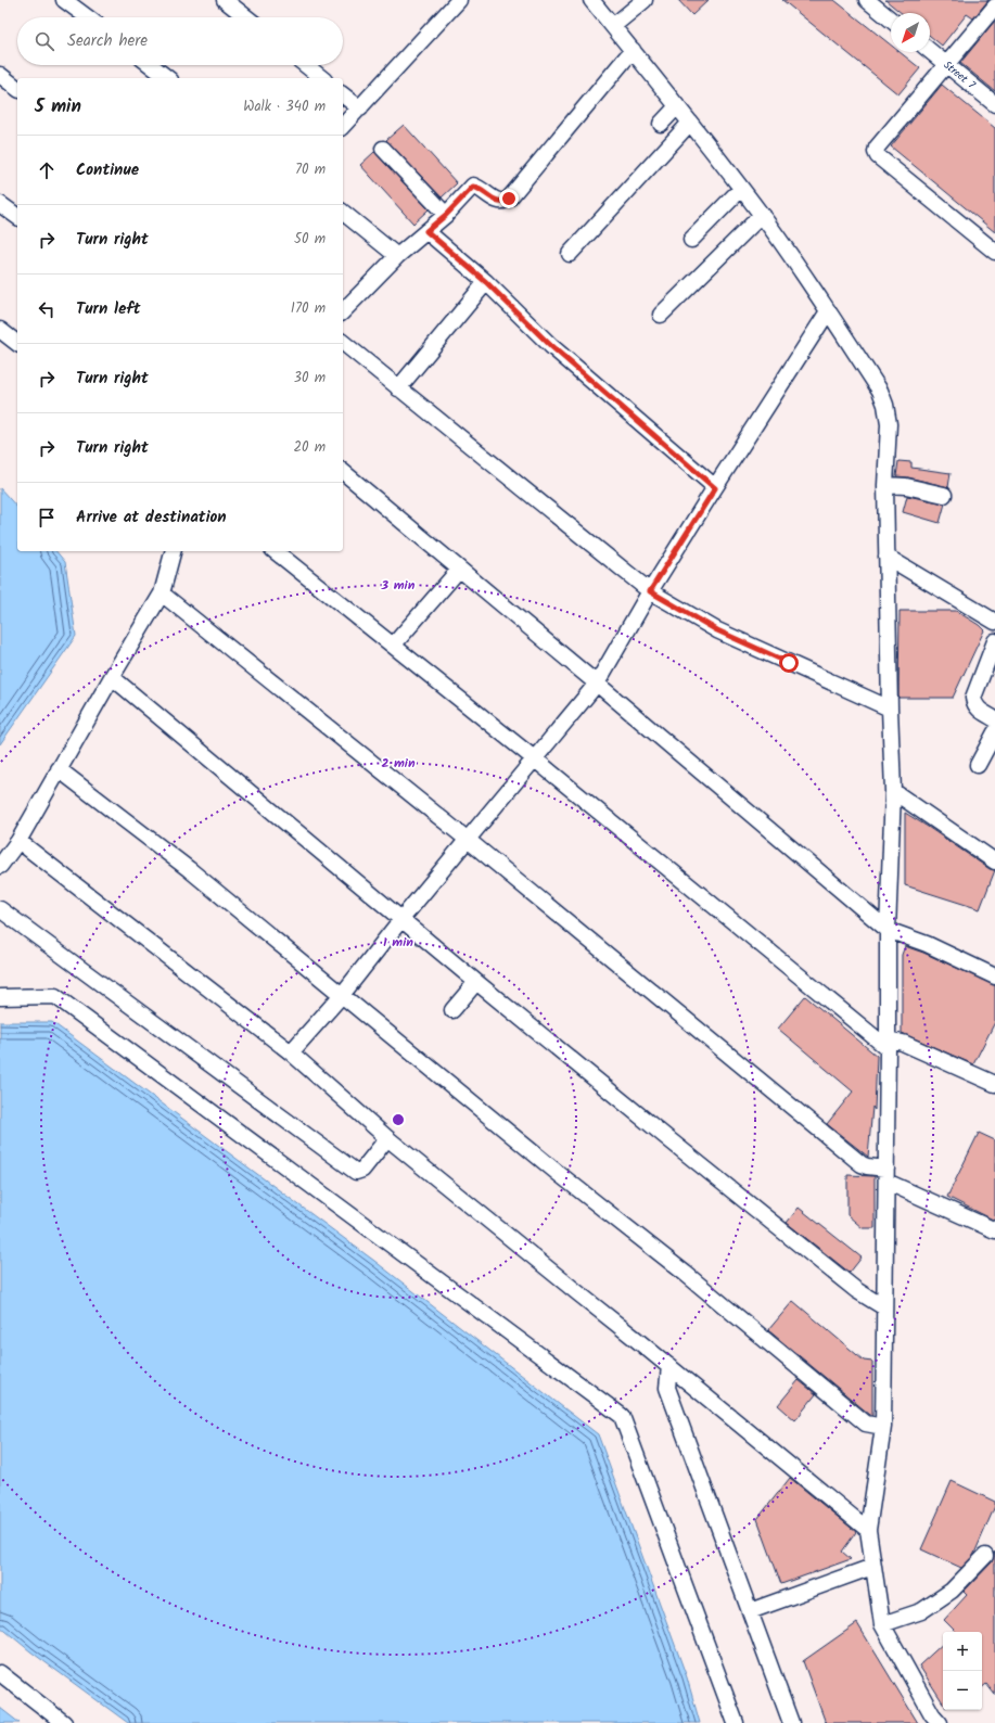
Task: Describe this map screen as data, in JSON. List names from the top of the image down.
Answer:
{
  "streets": {
    "street": ["Street 7"]
  },
  "north": "bottom left",
  "page": {
    "search": "Search here",
    "heading": ["5 min", "Walk · 340 m"],
    "list": [
      ["Continue", "70 m"],
      ["Turn right", "50 m"],
      ["Turn left", "170 m"],
      ["Turn right", "30 m"],
      ["Turn right", "20 m"],
      "Arrive at destination"
    ],
    "map_buttons": ["+", "−"]
  },
  "rings": ["3 min", "2 min", "1 min"]
}
